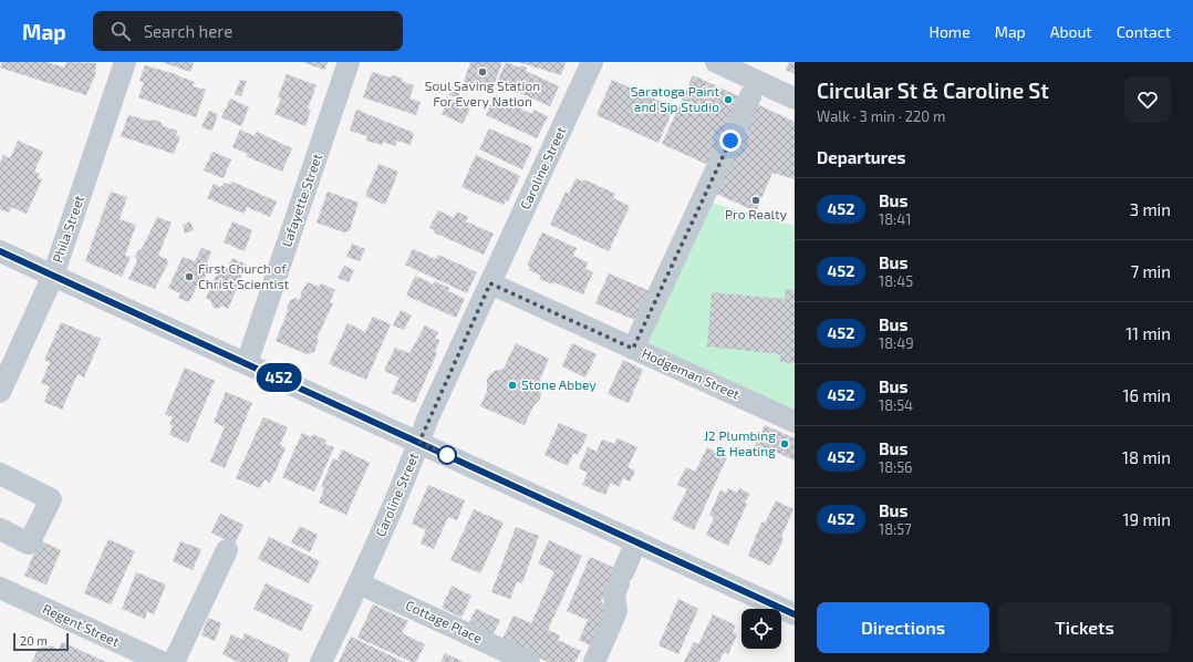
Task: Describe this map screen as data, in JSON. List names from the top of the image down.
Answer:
{
  "streets": {
    "street": [
      "Caroline Street",
      "Lafayette Street",
      "Phila Street",
      "Hodgeman Street",
      "Cottage Place",
      "Regent Street"
    ]
  },
  "crossings": [
    ["Caroline Street", "Hodgeman Street"],
    ["Caroline Street", "Cottage Place"]
  ],
  "places": [
    "Soul Saving Station For Every Nation",
    "Saratoga Paint and Sip Studio",
    "Pro Realty",
    "First Church of Christ Scientist",
    "Stone Abbey",
    "J2 Plumbing & Heating"
  ],
  "lines": ["bus line 452"],
  "scale_bar": "20 m",
  "page": {
    "header": "Map",
    "search": "Search here",
    "nav": [
      "Home",
      "Map",
      "About",
      "Contact"
    ],
    "on_map": "452",
    "heading": [
      ["Circular St & Caroline St", "Walk · 3 min · 220 m"],
      "Departures"
    ],
    "list": [
      {
        "mark": "452",
        "name": "Bus",
        "note": "18:41",
        "value": "3 min"
      },
      {
        "mark": "452",
        "name": "Bus",
        "note": "18:45",
        "value": "7 min"
      },
      {
        "mark": "452",
        "name": "Bus",
        "note": "18:49",
        "value": "11 min"
      },
      {
        "mark": "452",
        "name": "Bus",
        "note": "18:54",
        "value": "16 min"
      },
      {
        "mark": "452",
        "name": "Bus",
        "note": "18:56",
        "value": "18 min"
      },
      {
        "mark": "452",
        "name": "Bus",
        "note": "18:57",
        "value": "19 min"
      }
    ],
    "buttons": ["Directions", "Tickets"],
    "scale": "20 m"
  }
}
